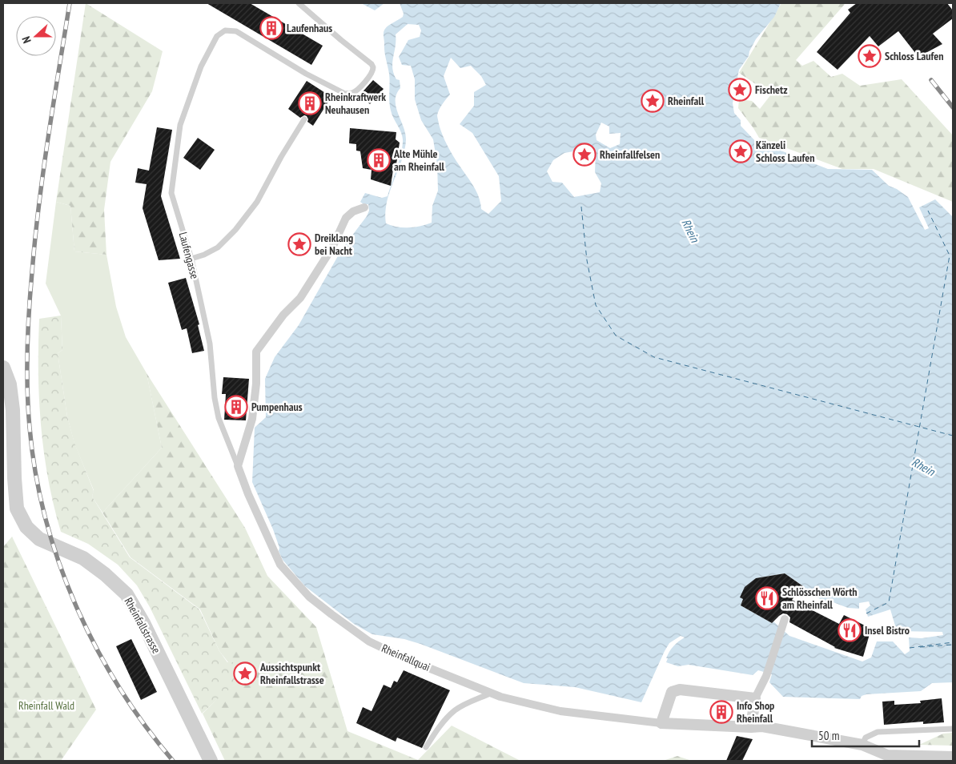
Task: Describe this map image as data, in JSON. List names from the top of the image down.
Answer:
{
  "streets": {
    "street": ["Rheinfallstrasse", "Rheinfallquai"],
    "lane": ["Laufengasse"]
  },
  "crossings": [
    ["Laufengasse", "Rheinfallquai"]
  ],
  "water": ["Rhein"],
  "parks": ["Rheinfall Wald"],
  "places": {
    "building": [
      "Laufenhaus",
      "Rheinkraftwerk Neuhausen",
      "Alte Mühle am Rheinfall",
      "Pumpenhaus",
      "Info Shop Rheinfall"
    ],
    "place": [
      "Schloss Laufen",
      "Fischetz",
      "Rheinfall",
      "Känzeli Schloss Laufen",
      "Rheinfallfelsen",
      "Dreiklang bei Nacht",
      "Aussichtspunkt Rheinfallstrasse"
    ],
    "restaurant": ["Schlösschen Wörth am Rheinfall", "Insel Bistro"]
  },
  "scale_bar": "50 m",
  "north": "left"
}
